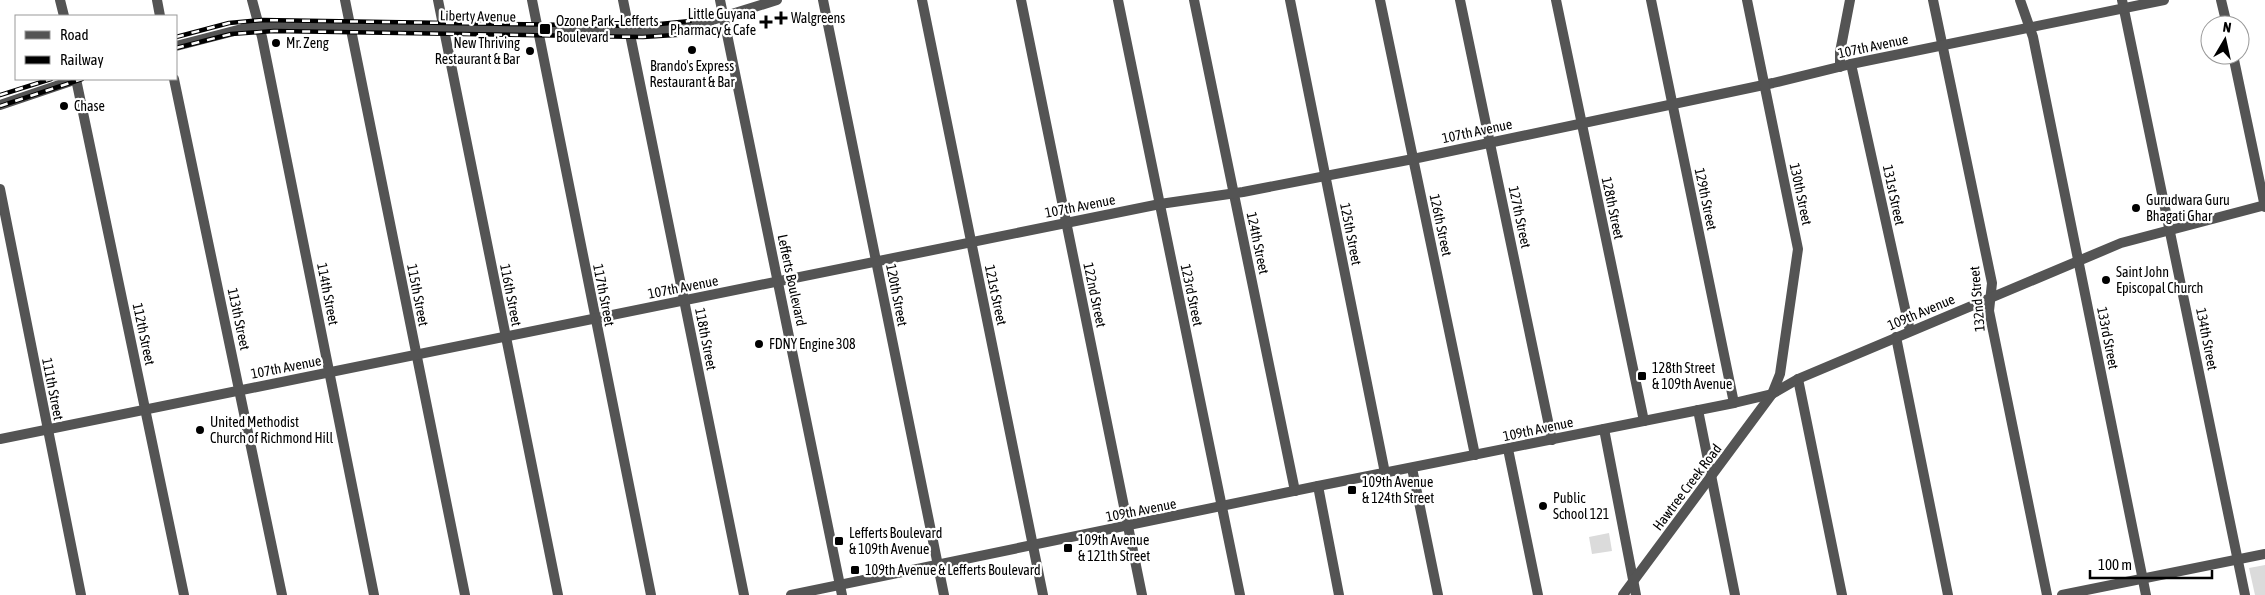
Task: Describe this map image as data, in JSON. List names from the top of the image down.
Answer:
{
  "streets": {
    "street": [
      "Liberty Avenue",
      "107th Avenue",
      "130th Street",
      "131st Street",
      "129th Street",
      "128th Street",
      "127th Street",
      "126th Street",
      "125th Street",
      "124th Street",
      "Lefferts Boulevard",
      "114th Street",
      "115th Street",
      "116th Street",
      "117th Street",
      "120th Street",
      "121st Street",
      "122nd Street",
      "123rd Street",
      "132nd Street",
      "109th Avenue",
      "113th Street",
      "112th Street",
      "133rd Street",
      "118th Street",
      "134th Street",
      "111th Street",
      "Hawtree Creek Road"
    ]
  },
  "crossings": [
    ["Liberty Avenue", "Lefferts Boulevard"],
    ["Liberty Avenue", "114th Street"],
    ["Liberty Avenue", "115th Street"],
    ["Liberty Avenue", "116th Street"],
    ["Liberty Avenue", "117th Street"],
    ["Liberty Avenue", "118th Street"],
    ["107th Avenue", "130th Street"],
    ["107th Avenue", "131st Street"],
    ["107th Avenue", "129th Street"],
    ["107th Avenue", "128th Street"],
    ["107th Avenue", "127th Street"],
    ["107th Avenue", "126th Street"],
    ["107th Avenue", "125th Street"],
    ["107th Avenue", "124th Street"],
    ["107th Avenue", "Lefferts Boulevard"],
    ["107th Avenue", "114th Street"],
    ["107th Avenue", "115th Street"],
    ["107th Avenue", "116th Street"],
    ["107th Avenue", "117th Street"],
    ["107th Avenue", "120th Street"],
    ["107th Avenue", "121st Street"],
    ["107th Avenue", "122nd Street"],
    ["107th Avenue", "123rd Street"],
    ["107th Avenue", "132nd Street"],
    ["107th Avenue", "113th Street"],
    ["107th Avenue", "112th Street"],
    ["107th Avenue", "133rd Street"],
    ["107th Avenue", "118th Street"],
    ["107th Avenue", "134th Street"],
    ["107th Avenue", "111th Street"],
    ["130th Street", "109th Avenue"],
    ["130th Street", "Hawtree Creek Road"],
    ["131st Street", "109th Avenue"],
    ["129th Street", "109th Avenue"],
    ["128th Street", "109th Avenue"],
    ["127th Street", "109th Avenue"],
    ["126th Street", "109th Avenue"],
    ["125th Street", "109th Avenue"],
    ["124th Street", "109th Avenue"],
    ["Lefferts Boulevard", "109th Avenue"],
    ["120th Street", "109th Avenue"],
    ["121st Street", "109th Avenue"],
    ["122nd Street", "109th Avenue"],
    ["123rd Street", "109th Avenue"],
    ["132nd Street", "109th Avenue"],
    ["109th Avenue", "133rd Street"],
    ["109th Avenue", "134th Street"],
    ["109th Avenue", "Hawtree Creek Road"]
  ],
  "places": {
    "health": ["Walgreens", "Little Guyana Pharmacy & Cafe"],
    "transit": [
      "Ozone Park–Lefferts Boulevard",
      "128th Street & 109th Avenue",
      "109th Avenue & 124th Street",
      "Lefferts Boulevard & 109th Avenue",
      "109th Avenue & 121th Street",
      "109th Avenue & Lefferts Boulevard"
    ],
    "other": [
      "Mr. Zeng",
      "Brando's Express Restaurant & Bar",
      "New Thriving Restaurant & Bar",
      "Chase",
      "Gurudwara Guru Bhagati Ghar",
      "Saint John Episcopal Church",
      "FDNY Engine 308",
      "United Methodist Church of Richmond Hill",
      "Public School 121"
    ]
  },
  "legend": ["Road", "Railway"],
  "scale_bar": "100 m",
  "north": "top"
}
